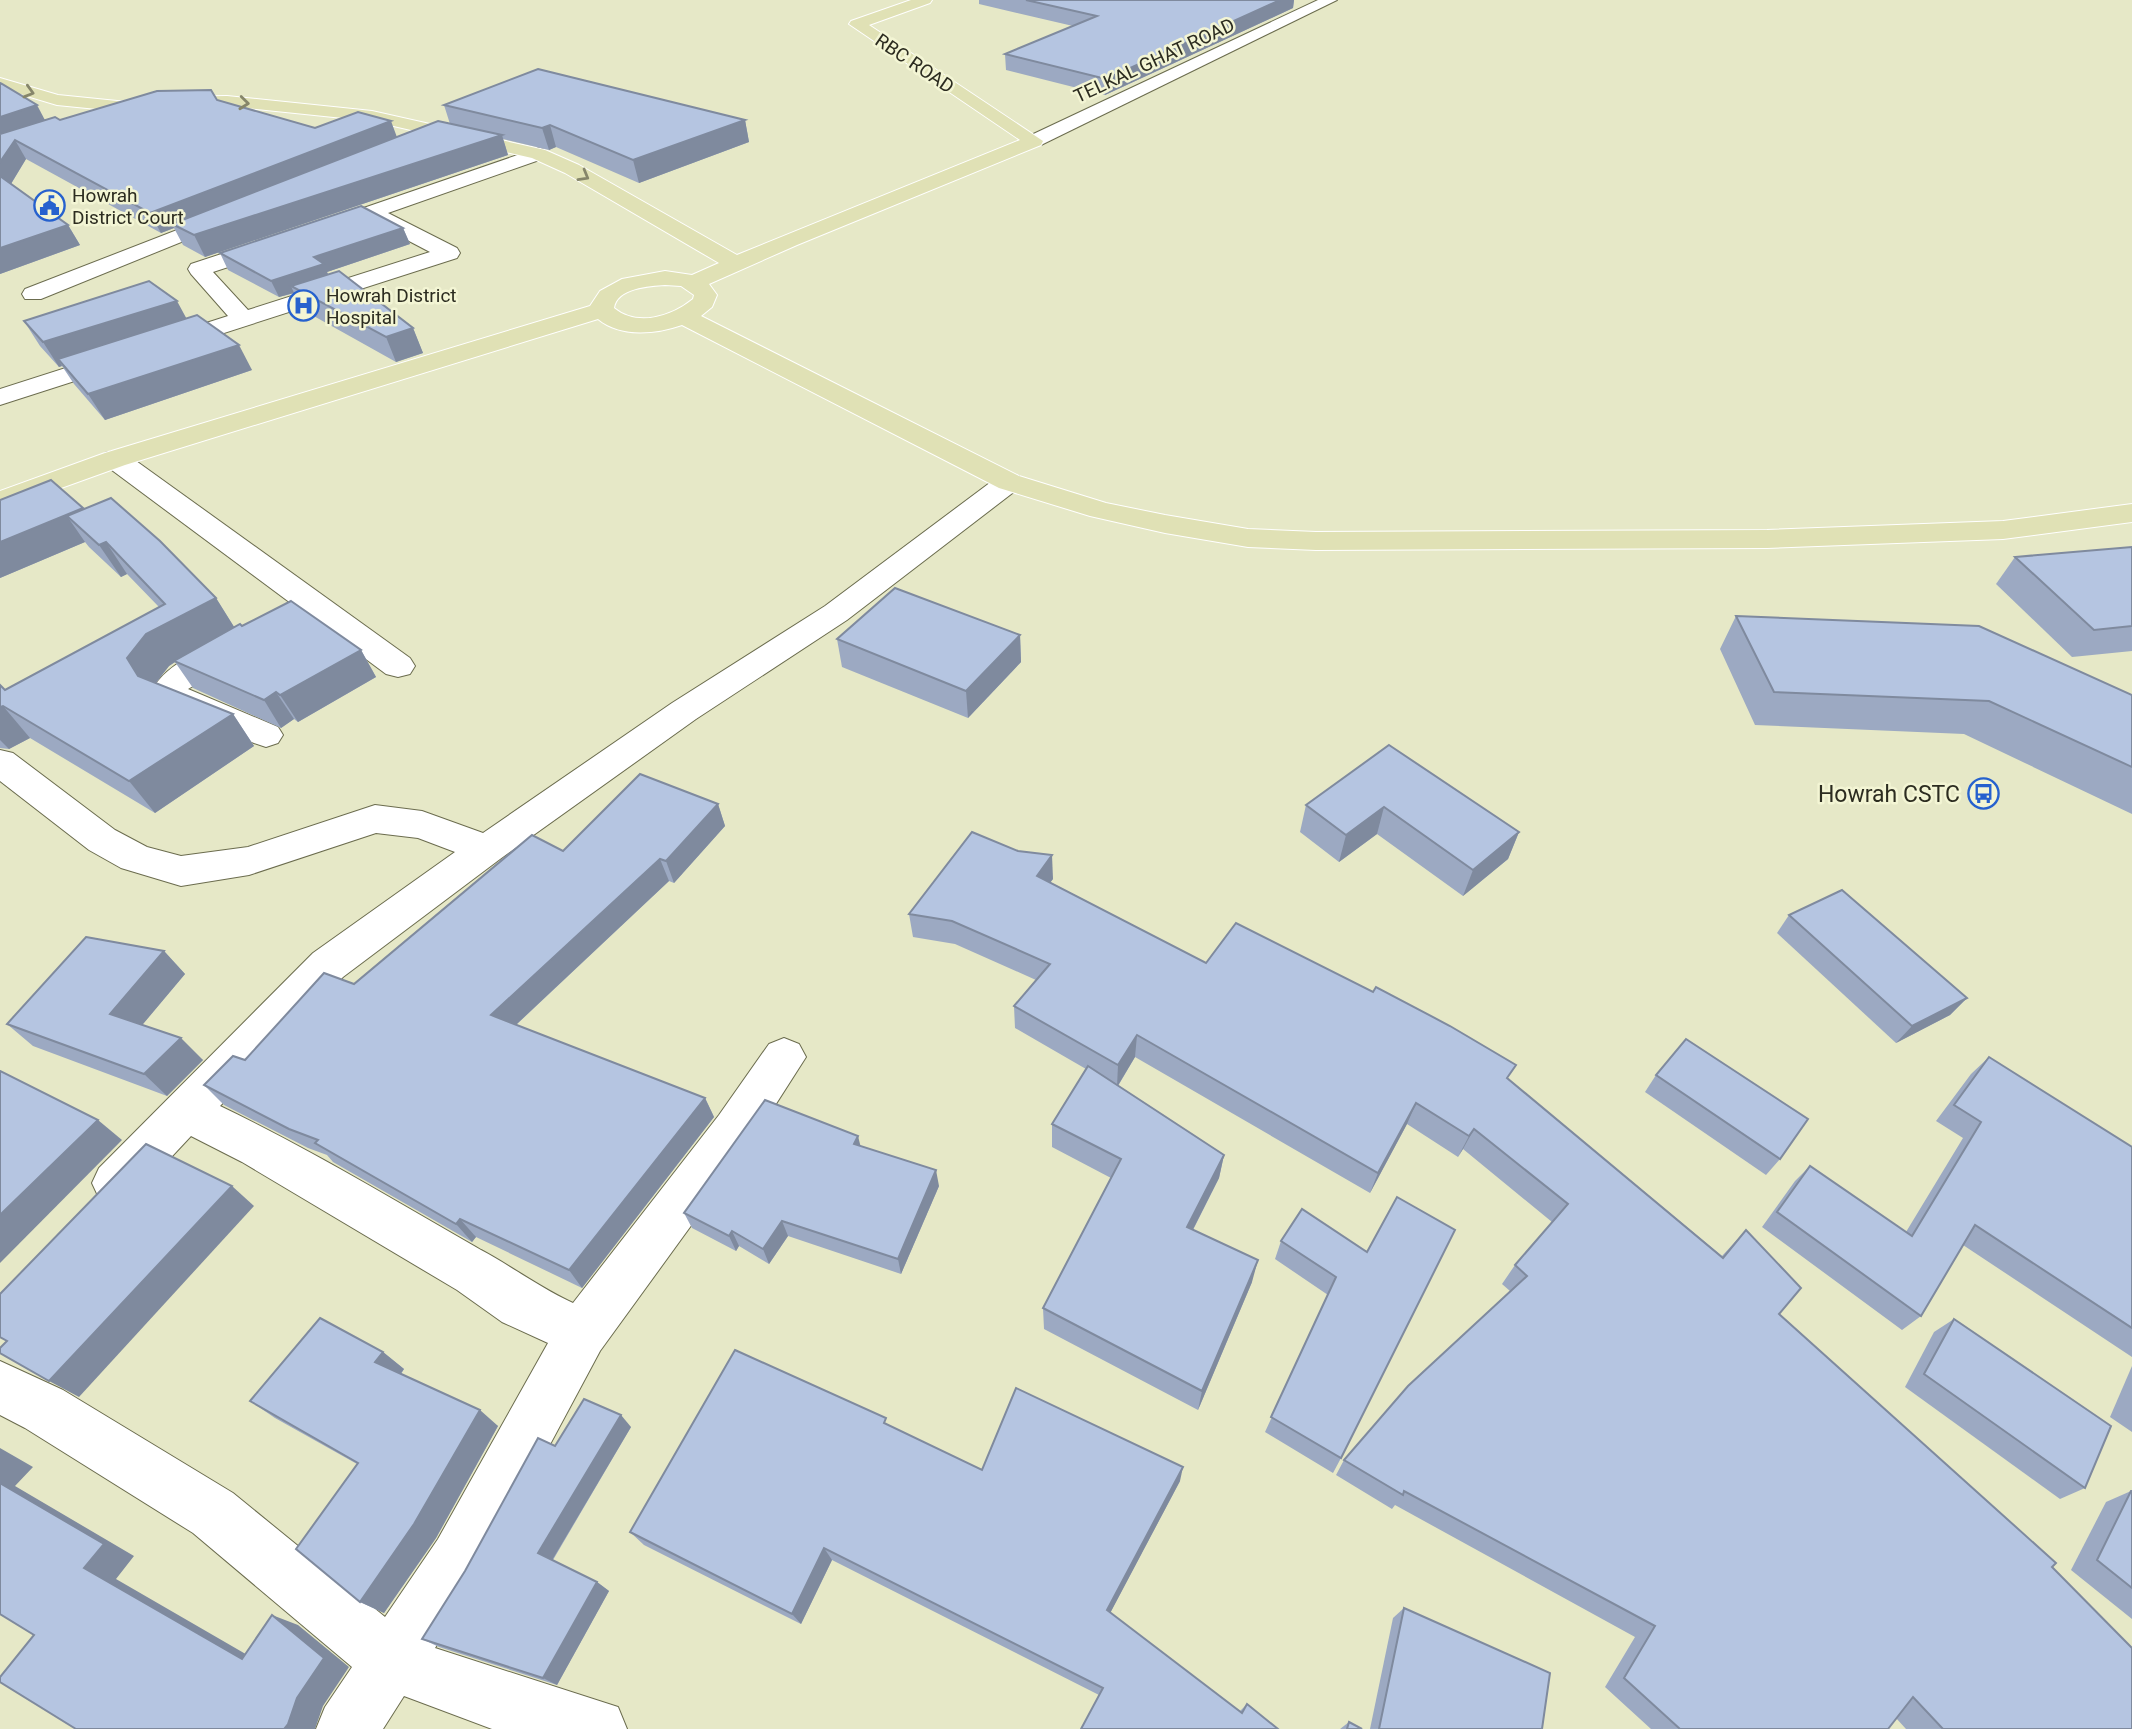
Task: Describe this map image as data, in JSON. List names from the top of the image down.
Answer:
{
  "streets": {
    "main road": ["RBC ROAD"],
    "street": ["TELKAL GHAT ROAD"]
  },
  "crossings": [
    ["TELKAL GHAT ROAD", "RBC ROAD"]
  ],
  "places": {
    "public building": ["Howrah District Court"],
    "hospital": ["Howrah District Hospital"],
    "bus stop": ["Howrah CSTC"]
  }
}
